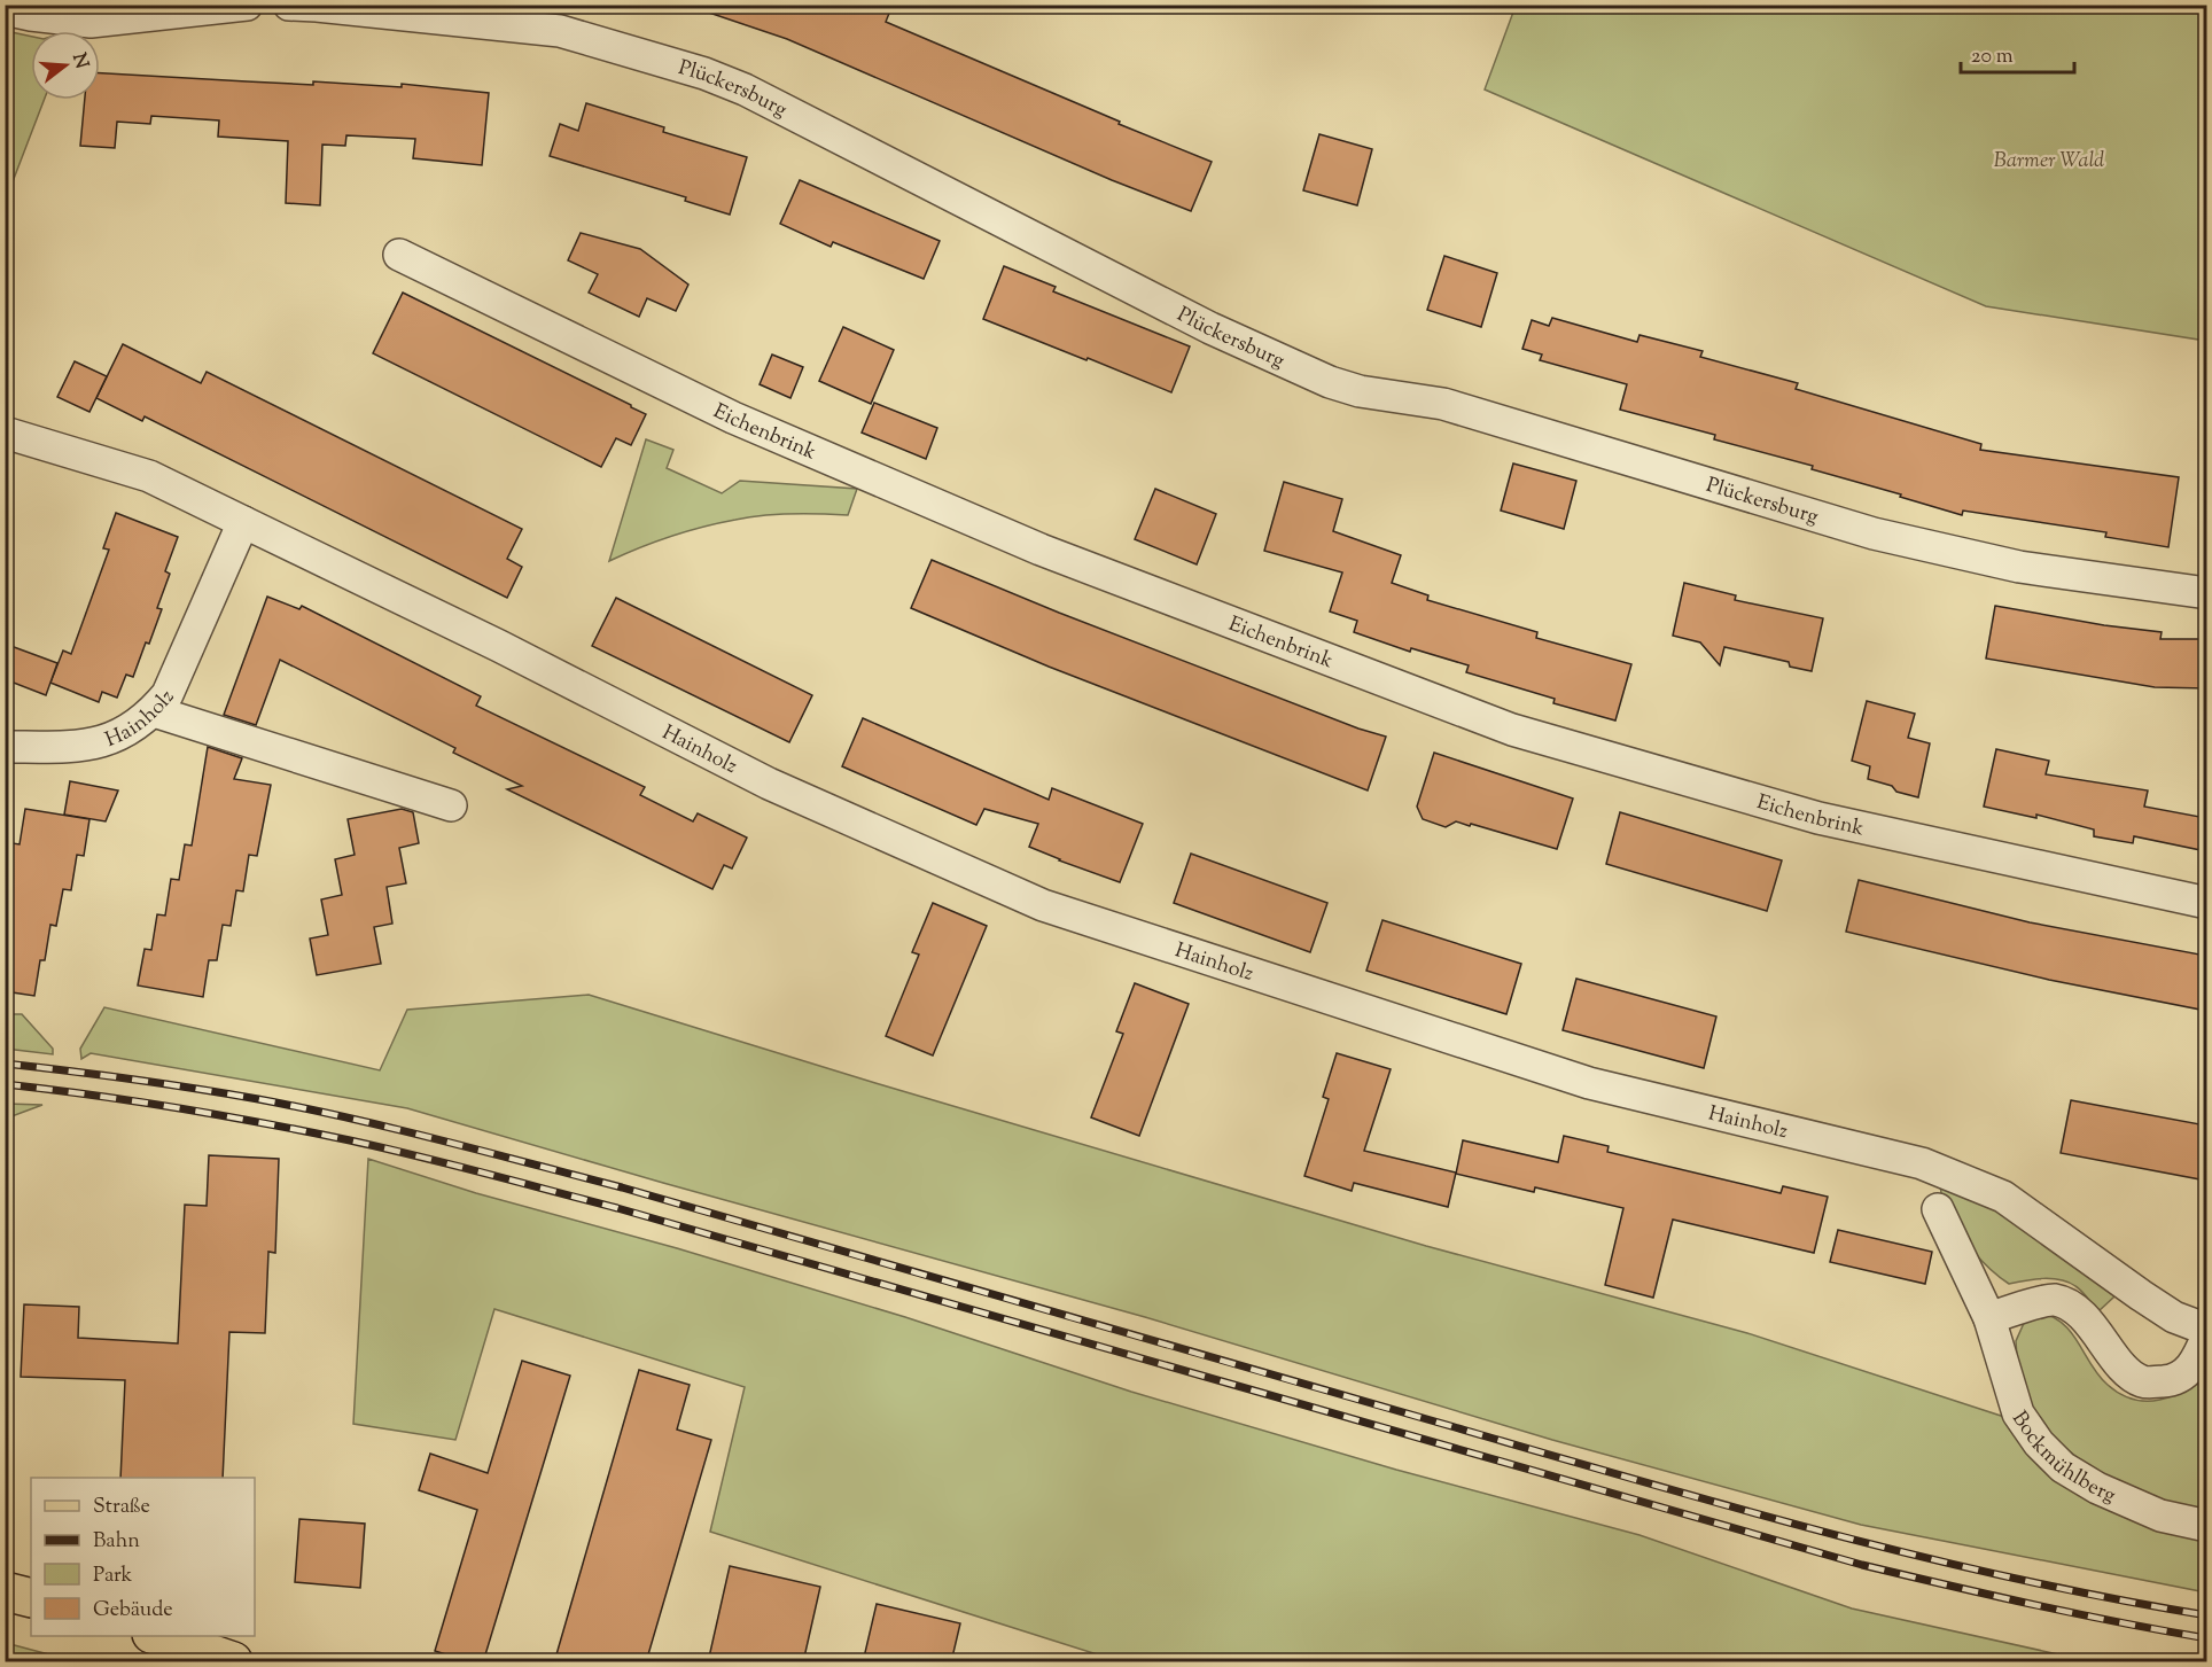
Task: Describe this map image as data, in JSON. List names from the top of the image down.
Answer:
{
  "streets": {
    "street": [
      "Plückersburg",
      "Eichenbrink",
      "Hainholz",
      "Bockmühlberg"
    ]
  },
  "parks": ["Barmer Wald"],
  "legend": [
    "Straße",
    "Bahn",
    "Park",
    "Gebäude"
  ],
  "scale_bar": "20 m",
  "north": "right"
}
